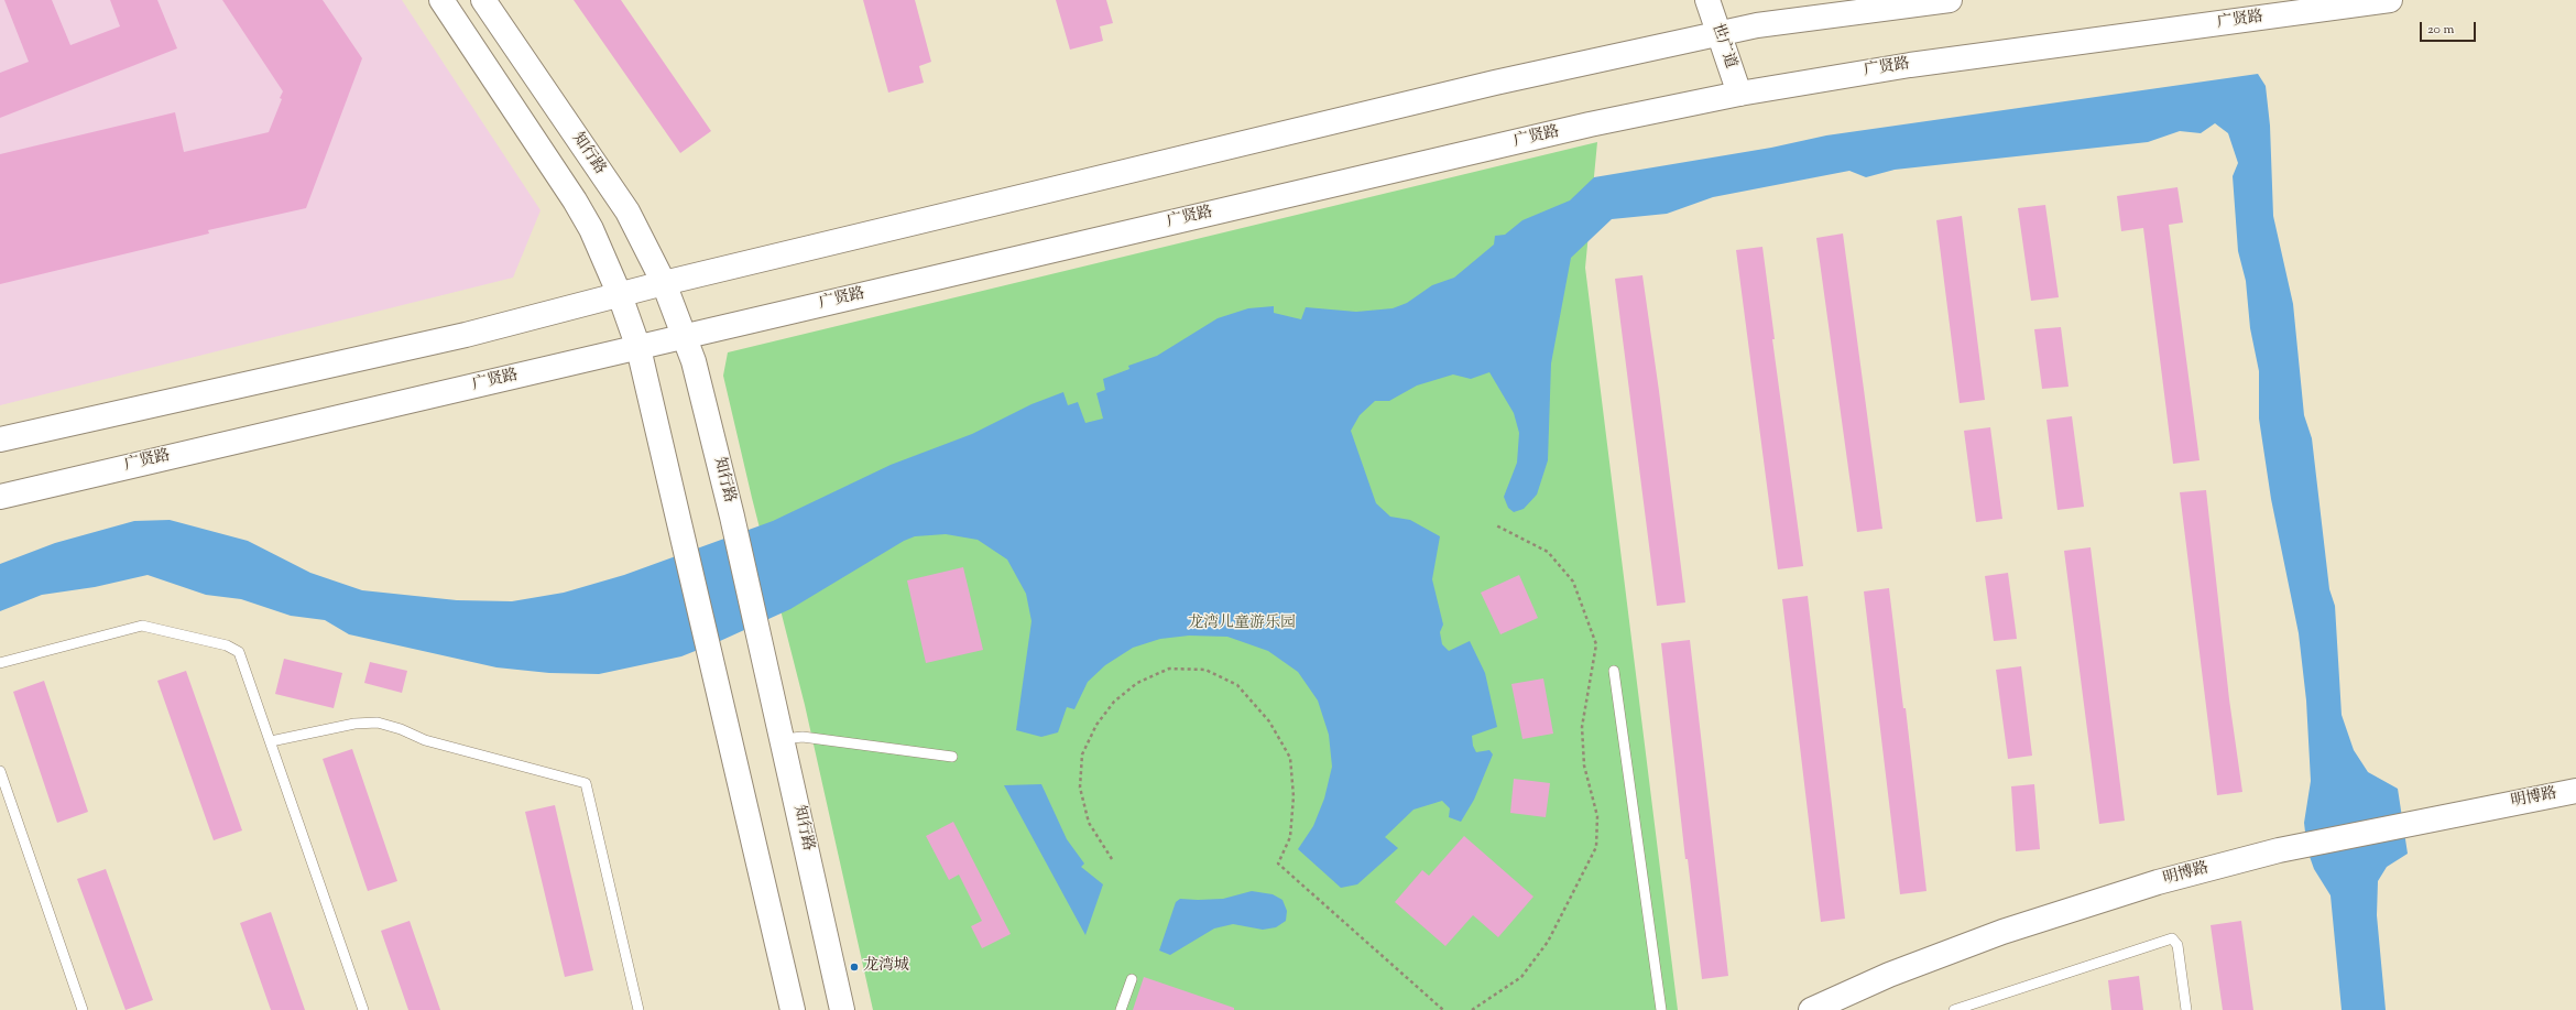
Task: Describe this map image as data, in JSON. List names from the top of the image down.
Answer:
{
  "streets": {
    "main road": [
      "广贤路",
      "世广道",
      "知行路",
      "明博路"
    ]
  },
  "crossings": [
    ["广贤路", "世广道"],
    ["广贤路", "知行路"]
  ],
  "parks": ["龙湾儿童游乐园"],
  "places": ["龙湾城"],
  "scale_bar": "20 m"
}
